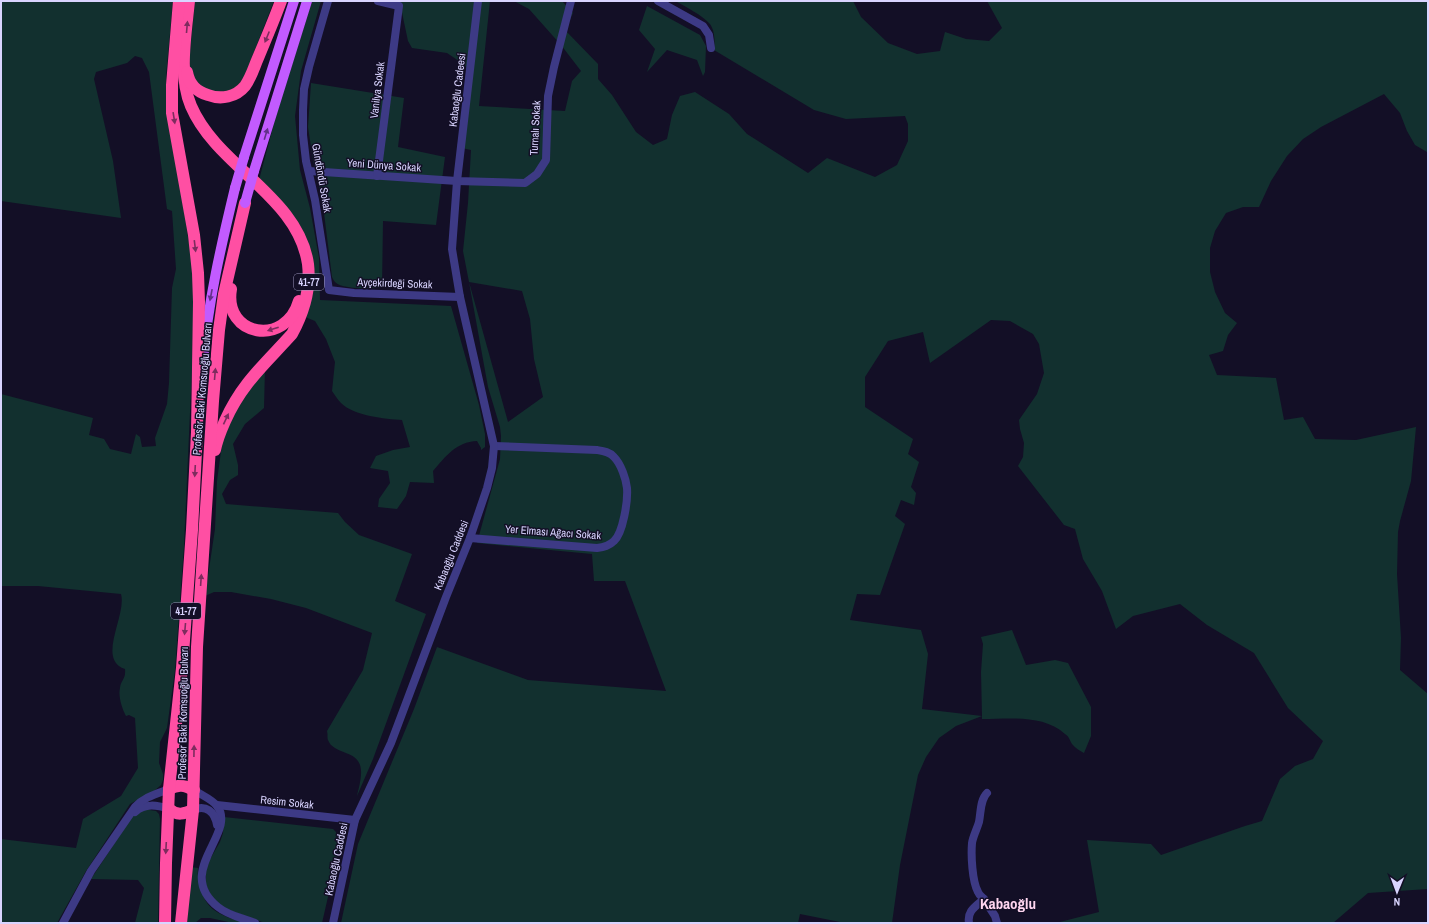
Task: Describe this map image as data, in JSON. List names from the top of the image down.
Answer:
{
  "streets": {
    "highway": ["41-77", "Profesör Baki Komsuoğlu Bulvarı"],
    "street": [
      "Vanilya Sokak",
      "Kabaoğlu Cadeesi",
      "Turnalı Sokak",
      "Yeni Dünya Sokak",
      "Gündöndü Sokak",
      "Ayçekirdeği Sokak",
      "Yer Elması Ağacı Sokak",
      "Kabaoğlu Caddesi",
      "Resim Sokak"
    ]
  },
  "crossings": [
    ["Vanilya Sokak", "Yeni Dünya Sokak"],
    ["Kabaoğlu Cadeesi", "Turnalı Sokak"],
    ["Kabaoğlu Cadeesi", "Yeni Dünya Sokak"],
    ["Kabaoğlu Cadeesi", "Kabaoğlu Caddesi"],
    ["Turnalı Sokak", "Yeni Dünya Sokak"],
    ["Turnalı Sokak", "Kabaoğlu Caddesi"],
    ["Yeni Dünya Sokak", "Gündöndü Sokak"],
    ["Yeni Dünya Sokak", "Kabaoğlu Caddesi"],
    ["Gündöndü Sokak", "Ayçekirdeği Sokak"],
    ["41-77", "Profesör Baki Komsuoğlu Bulvarı"],
    ["Ayçekirdeği Sokak", "Kabaoğlu Caddesi"],
    ["Yer Elması Ağacı Sokak", "Kabaoğlu Caddesi"],
    ["Kabaoğlu Caddesi", "Resim Sokak"]
  ],
  "districts": ["Kabaoğlu"],
  "north": "bottom"
}
